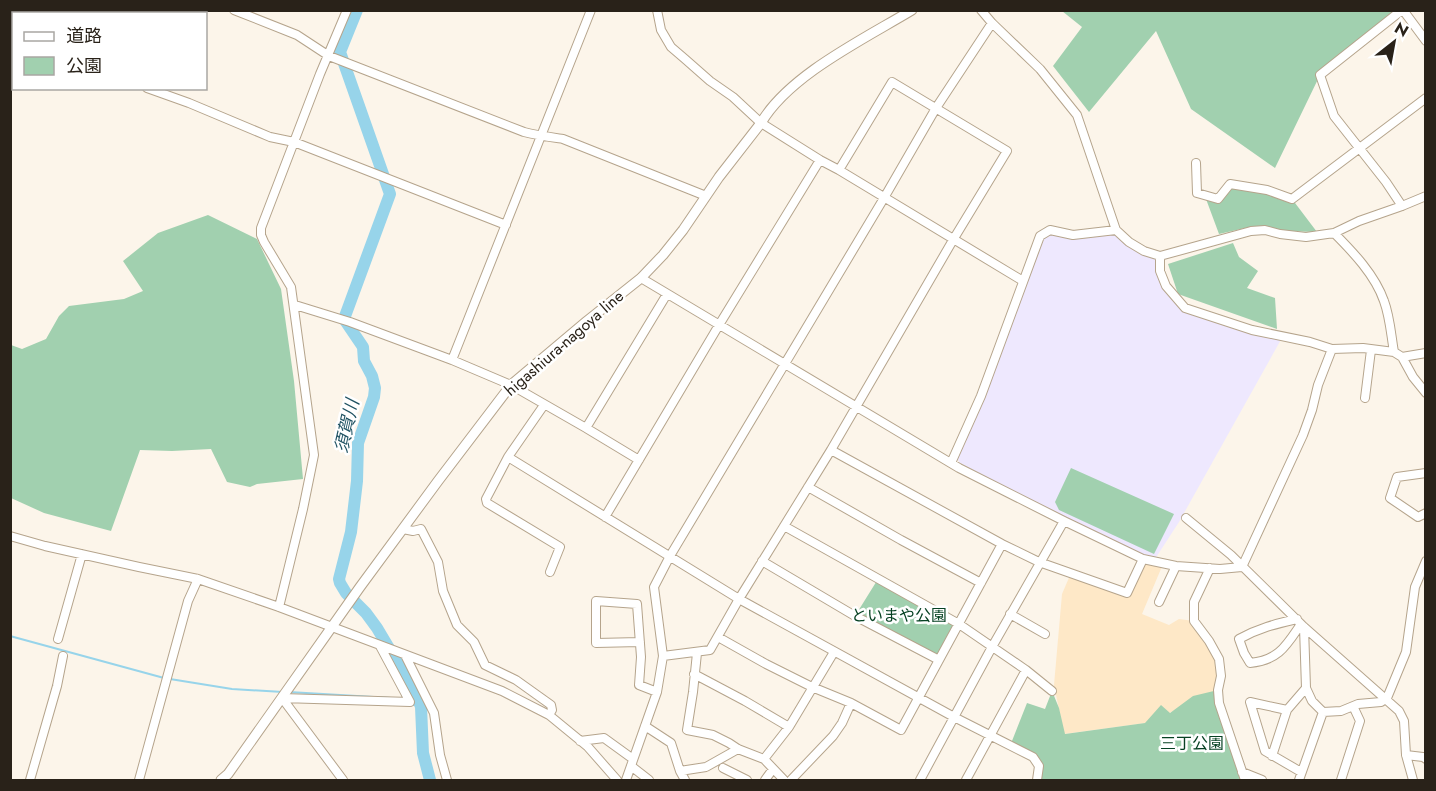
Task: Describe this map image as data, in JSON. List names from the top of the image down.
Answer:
{
  "streets": {
    "main road": ["higashiura-nagoya line"]
  },
  "water": ["須賀川"],
  "parks": ["といまや公園", "三丁公園"],
  "legend": ["道路", "公園"],
  "north": "top right"
}
